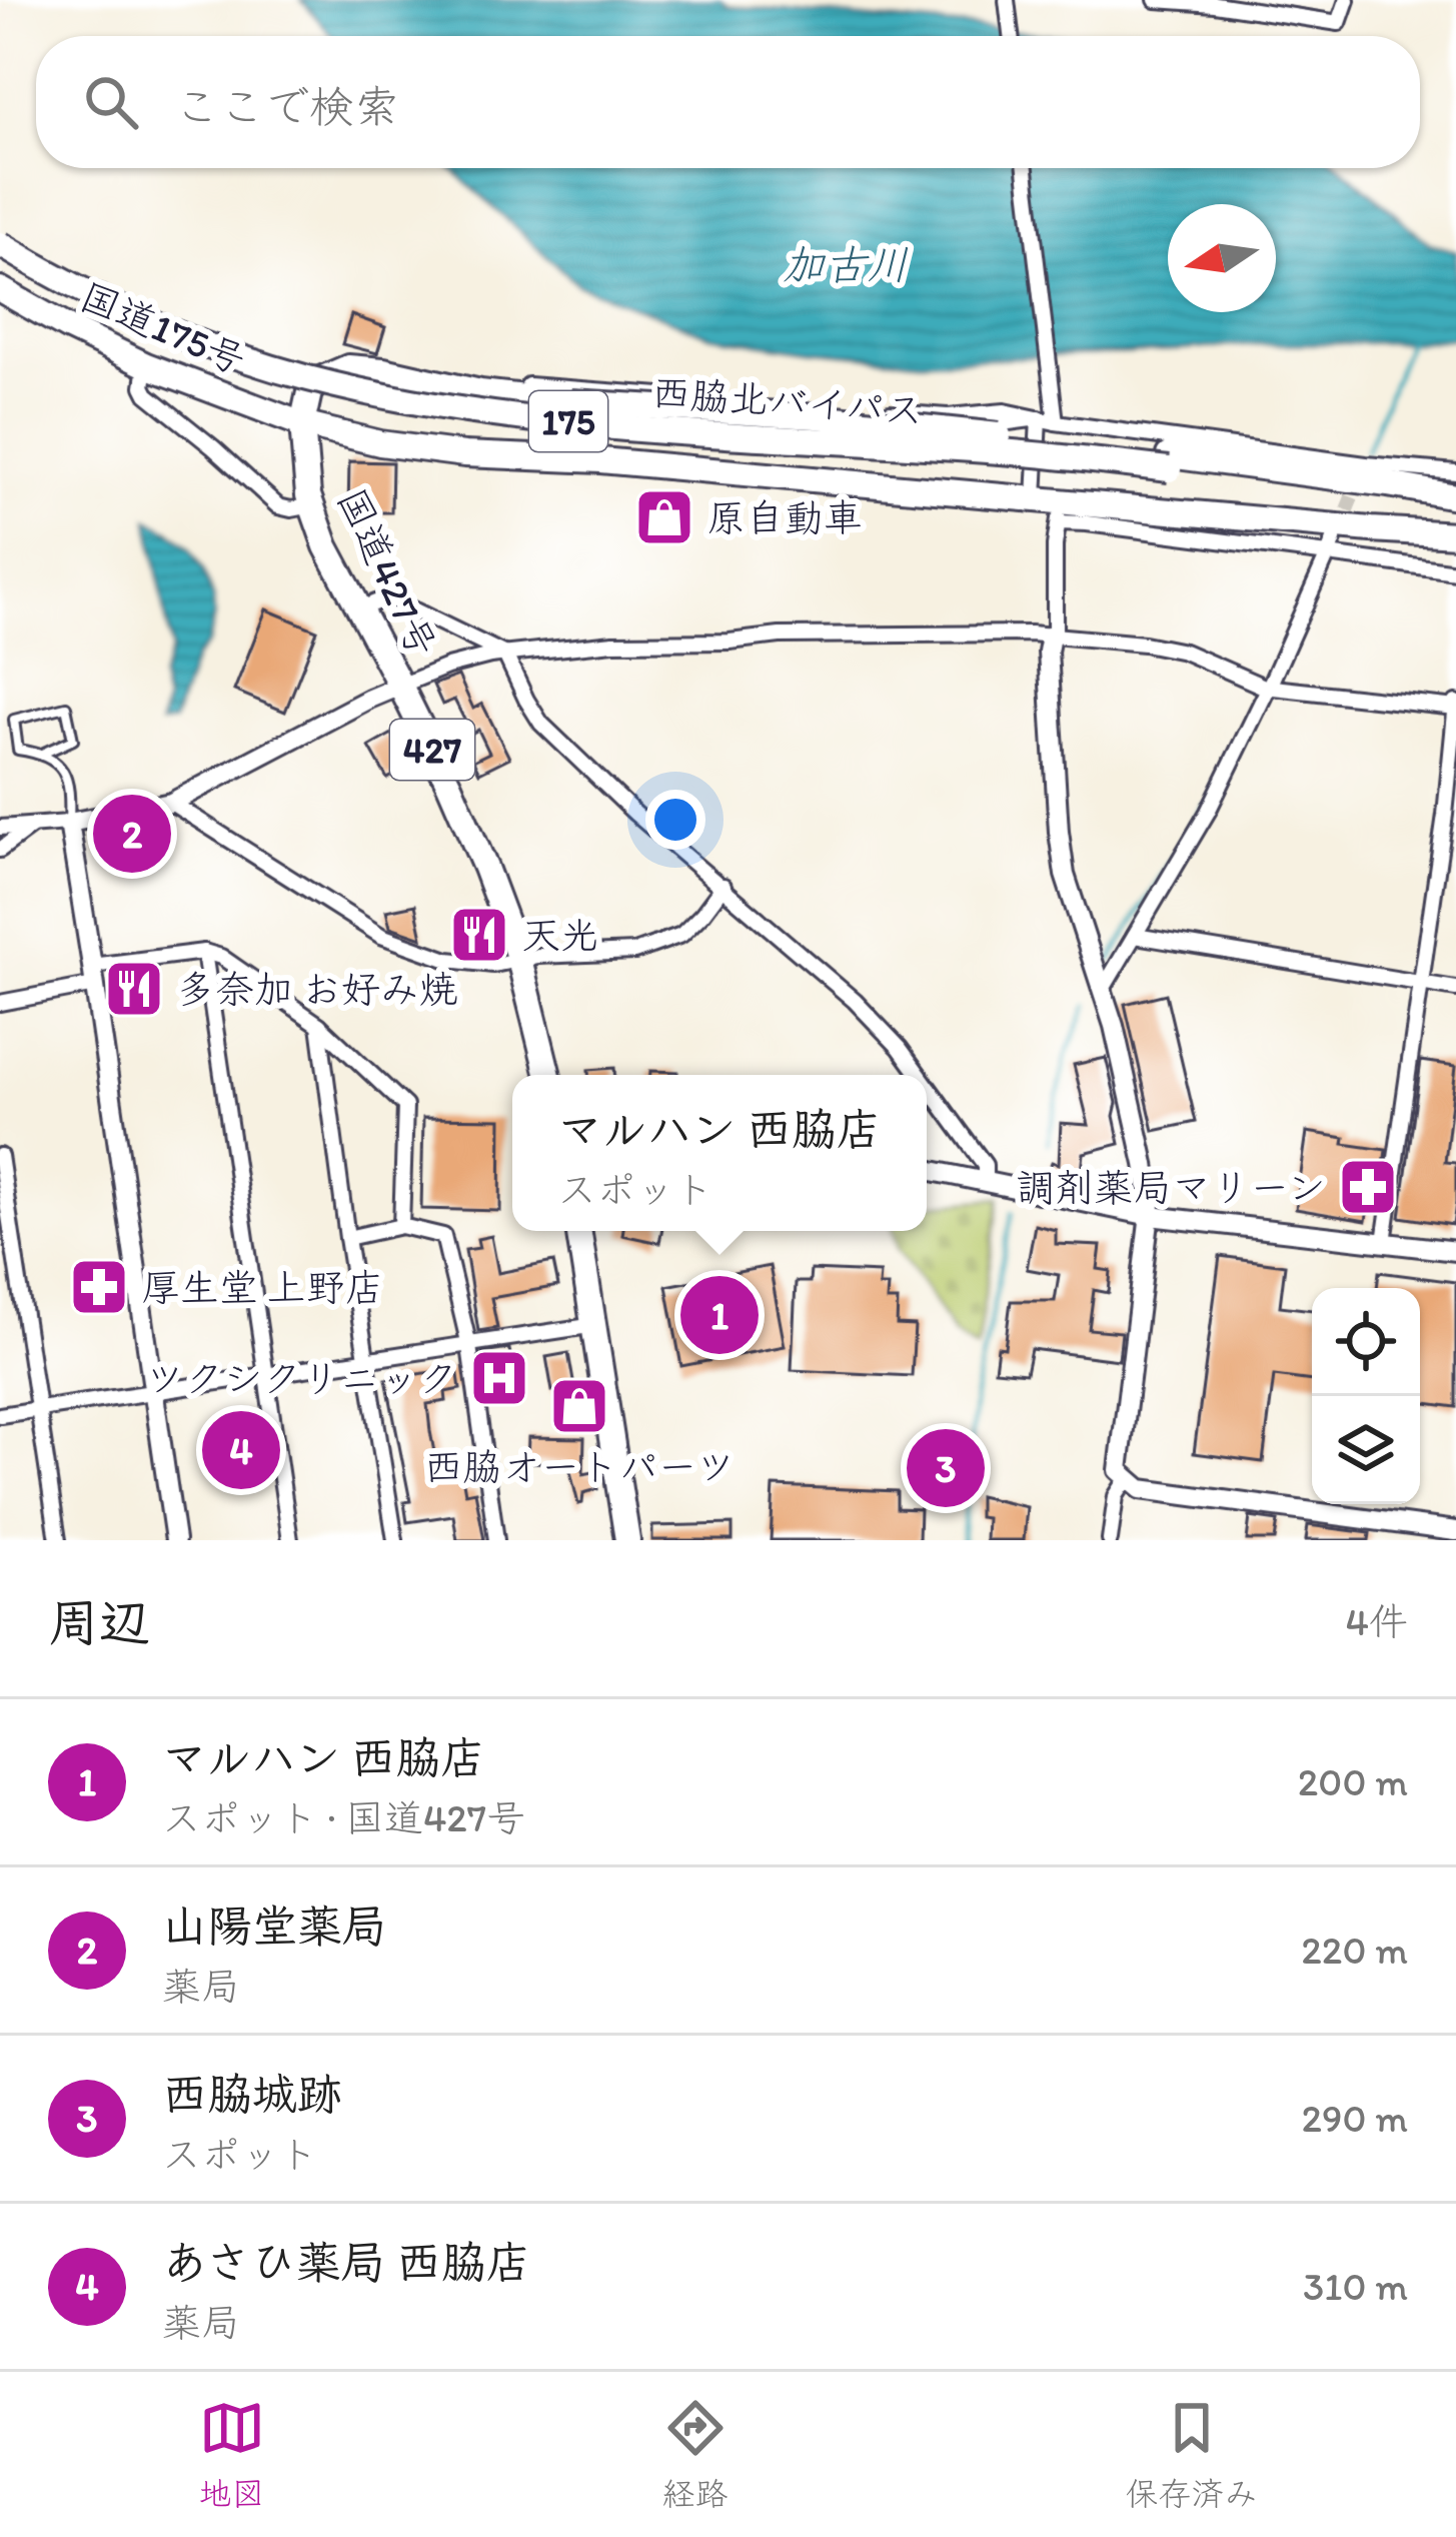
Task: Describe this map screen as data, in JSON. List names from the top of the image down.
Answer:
{
  "streets": {
    "highway": [
      "国道175号",
      "西脇北バイパス",
      "175",
      "国道427号",
      "427"
    ]
  },
  "crossings": [
    ["国道175号", "175"],
    ["国道175号", "国道427号"],
    ["西脇北バイパス", "175"],
    ["175", "国道427号"]
  ],
  "water": ["加古川"],
  "places": {
    "shop": ["原自動車", "西脇オートパーツ"],
    "restaurant": ["天光", "多奈加 お好み焼"],
    "pharmacy": ["調剤薬局マリーン", "厚生堂 上野店"],
    "hospital": ["ツクシクリニック"]
  },
  "north": "left",
  "page": {
    "search": "ここで検索",
    "pins": [
      "2",
      "1",
      "4",
      "3"
    ],
    "popup": ["マルハン 西脇店", "スポット"],
    "heading": ["周辺", "4件"],
    "list": [
      {
        "mark": "1",
        "name": "マルハン 西脇店",
        "note": "スポット · 国道427号",
        "value": "200 m"
      },
      {
        "mark": "2",
        "name": "山陽堂薬局",
        "note": "薬局",
        "value": "220 m"
      },
      {
        "mark": "3",
        "name": "西脇城跡",
        "note": "スポット",
        "value": "290 m"
      },
      {
        "mark": "4",
        "name": "あさひ薬局 西脇店",
        "note": "薬局",
        "value": "310 m"
      }
    ],
    "nav": ["地図", "経路", "保存済み"]
  }
}
